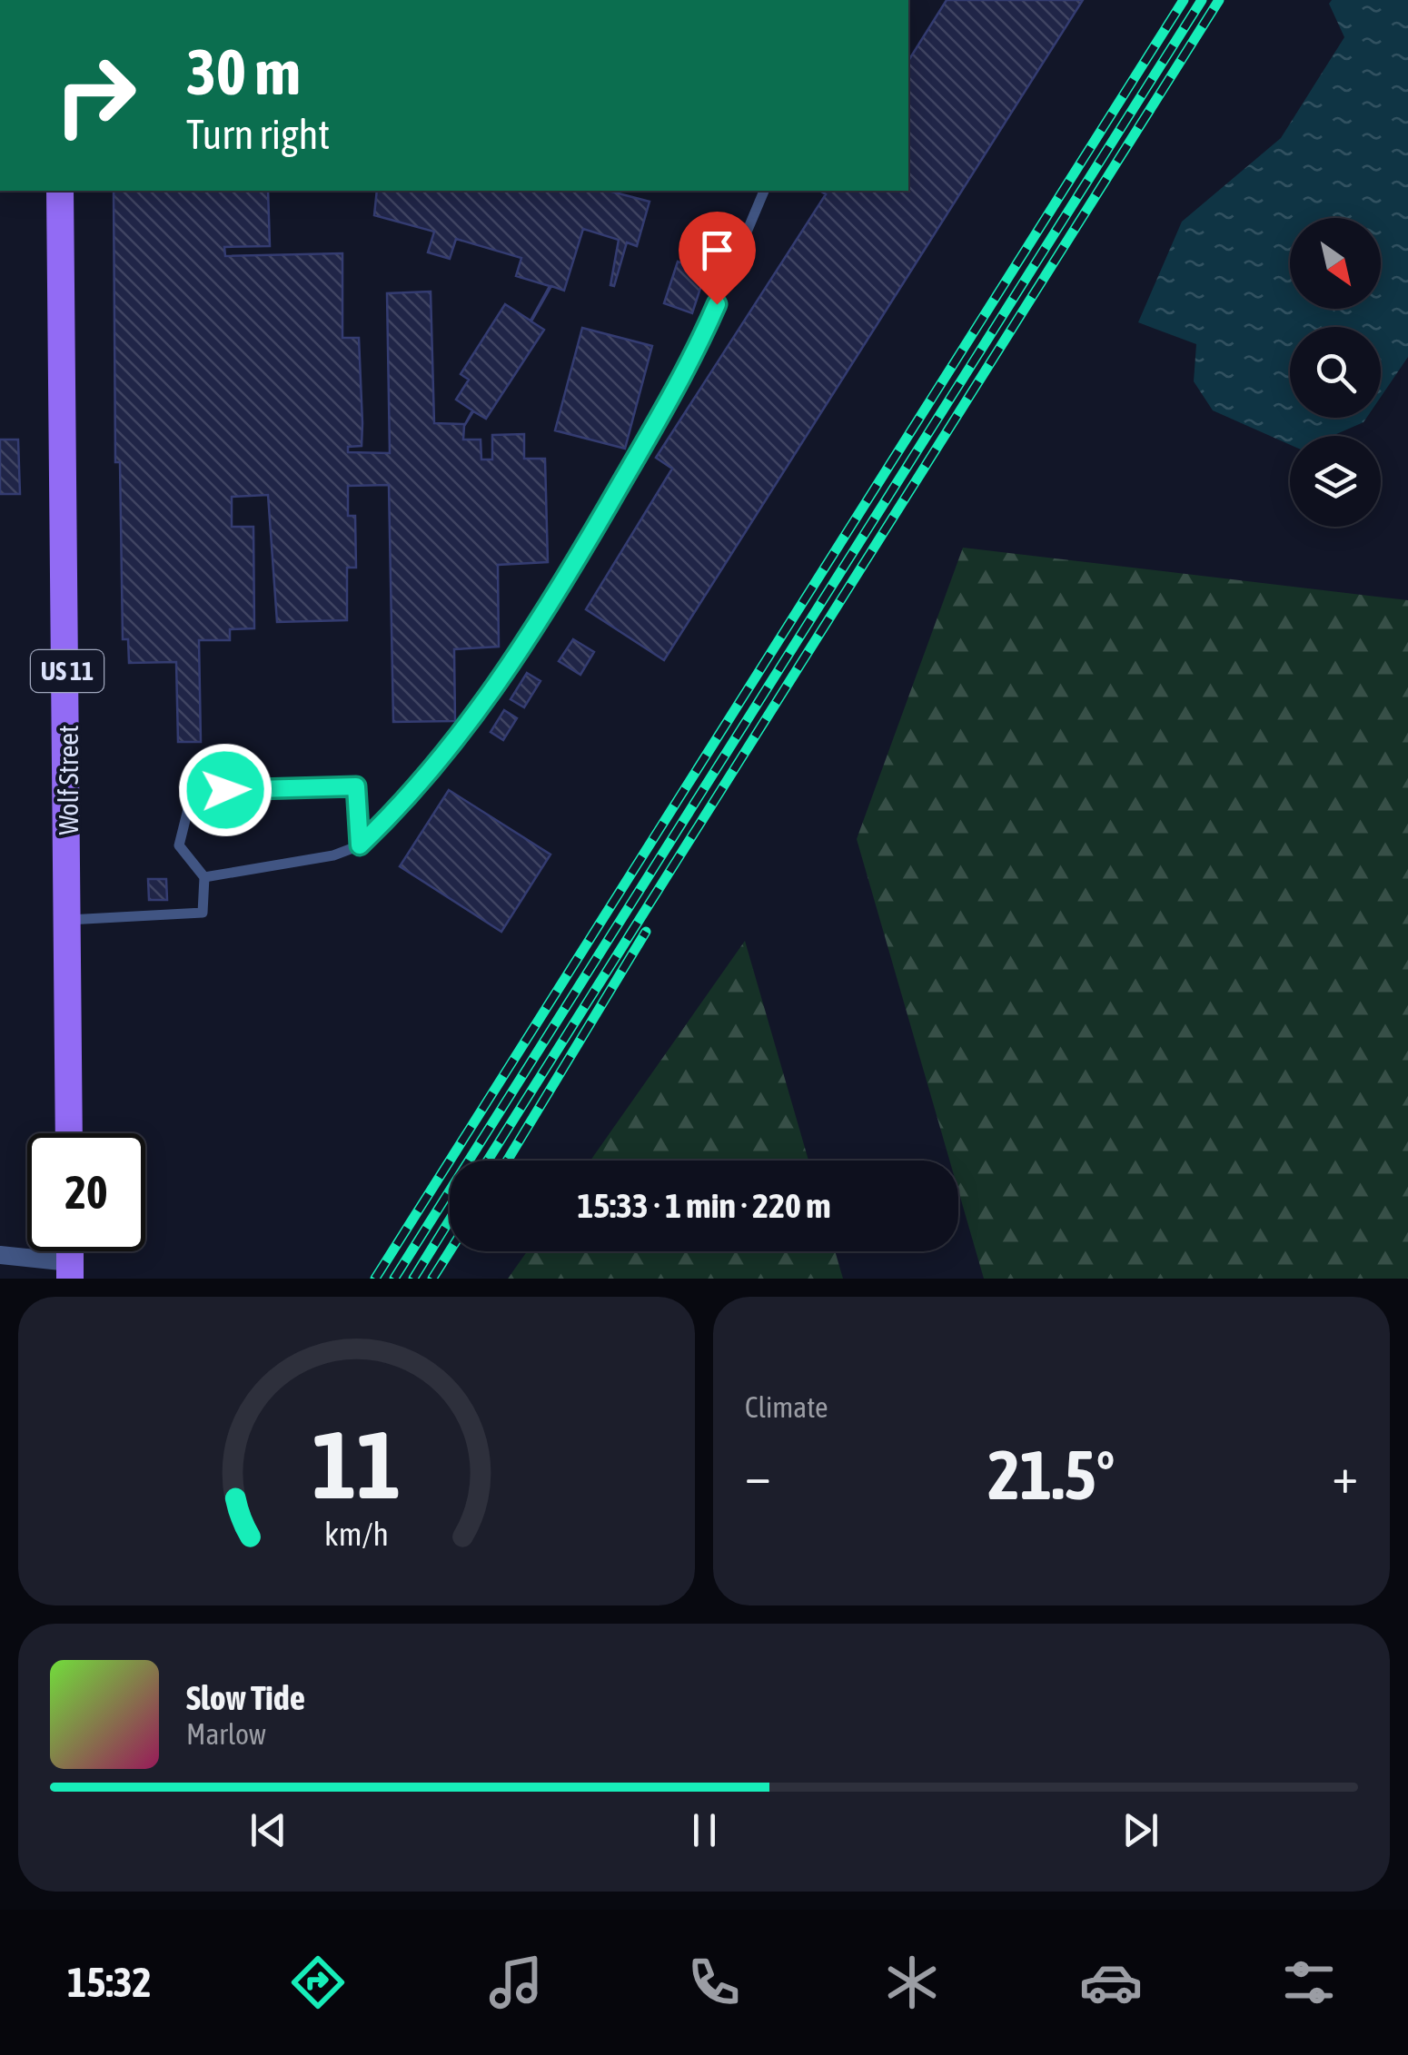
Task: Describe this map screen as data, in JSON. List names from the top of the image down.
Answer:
{
  "streets": {
    "main road": ["US 11", "Wolf Street"]
  },
  "north": "bottom right",
  "page": {
    "turn": ["30 m", "Turn right"],
    "limit": "20",
    "trip": "15:33 · 1 min · 220 m",
    "tile": "Climate",
    "heat": ["−", "21.5°", "+"],
    "song": ["Slow Tide", "Marlow"],
    "tabs": "15:32",
    "gauge": ["11", "km/h"]
  }
}
